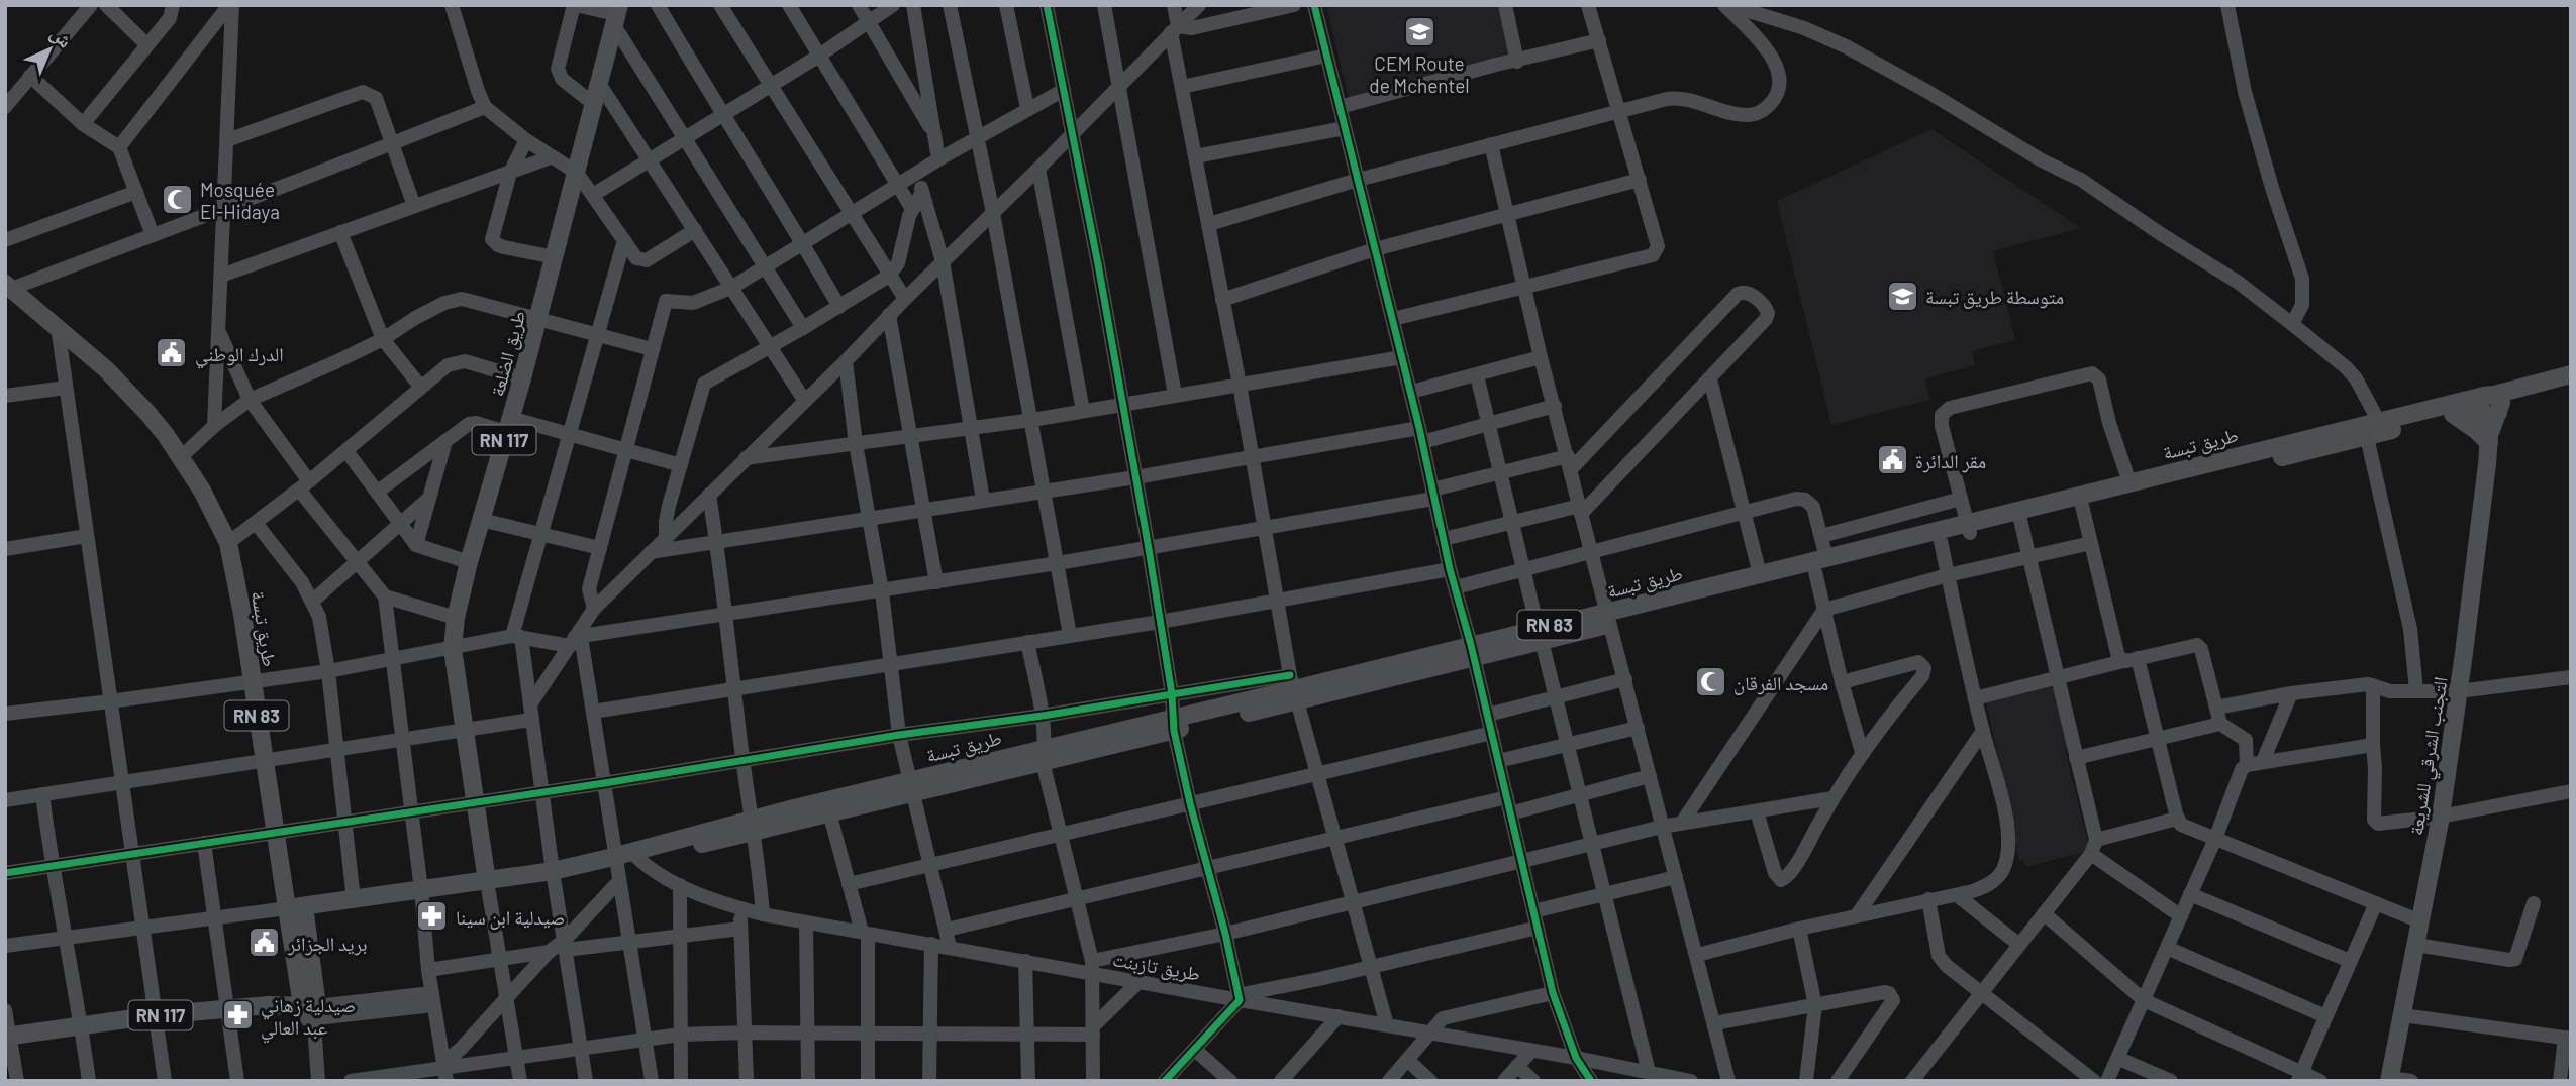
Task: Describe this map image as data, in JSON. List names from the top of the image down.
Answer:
{
  "streets": {
    "main road": [
      "طريق الضلعة",
      "RN 117",
      "طريق تبسة",
      "RN 83",
      "التجنب الشرقي للشريعة"
    ],
    "street": ["طريق تازبنت"]
  },
  "crossings": [
    ["طريق الضلعة", "طريق تبسة"],
    ["طريق تبسة", "التجنب الشرقي للشريعة"],
    ["طريق تبسة", "طريق تازبنت"]
  ],
  "places": {
    "school or university": ["CEM Route de Mchentel", "متوسطة طريق تبسة"],
    "mosque": ["Mosquée El-Hidaya", "مسجد الفرقان"],
    "public building": ["الدرك الوطني", "مقر الدائرة", "بريد الجزائر"],
    "pharmacy": ["صيدلية ابن سينا", "صيدلية زهاني عبد العالي"]
  },
  "north": "top right"
}
